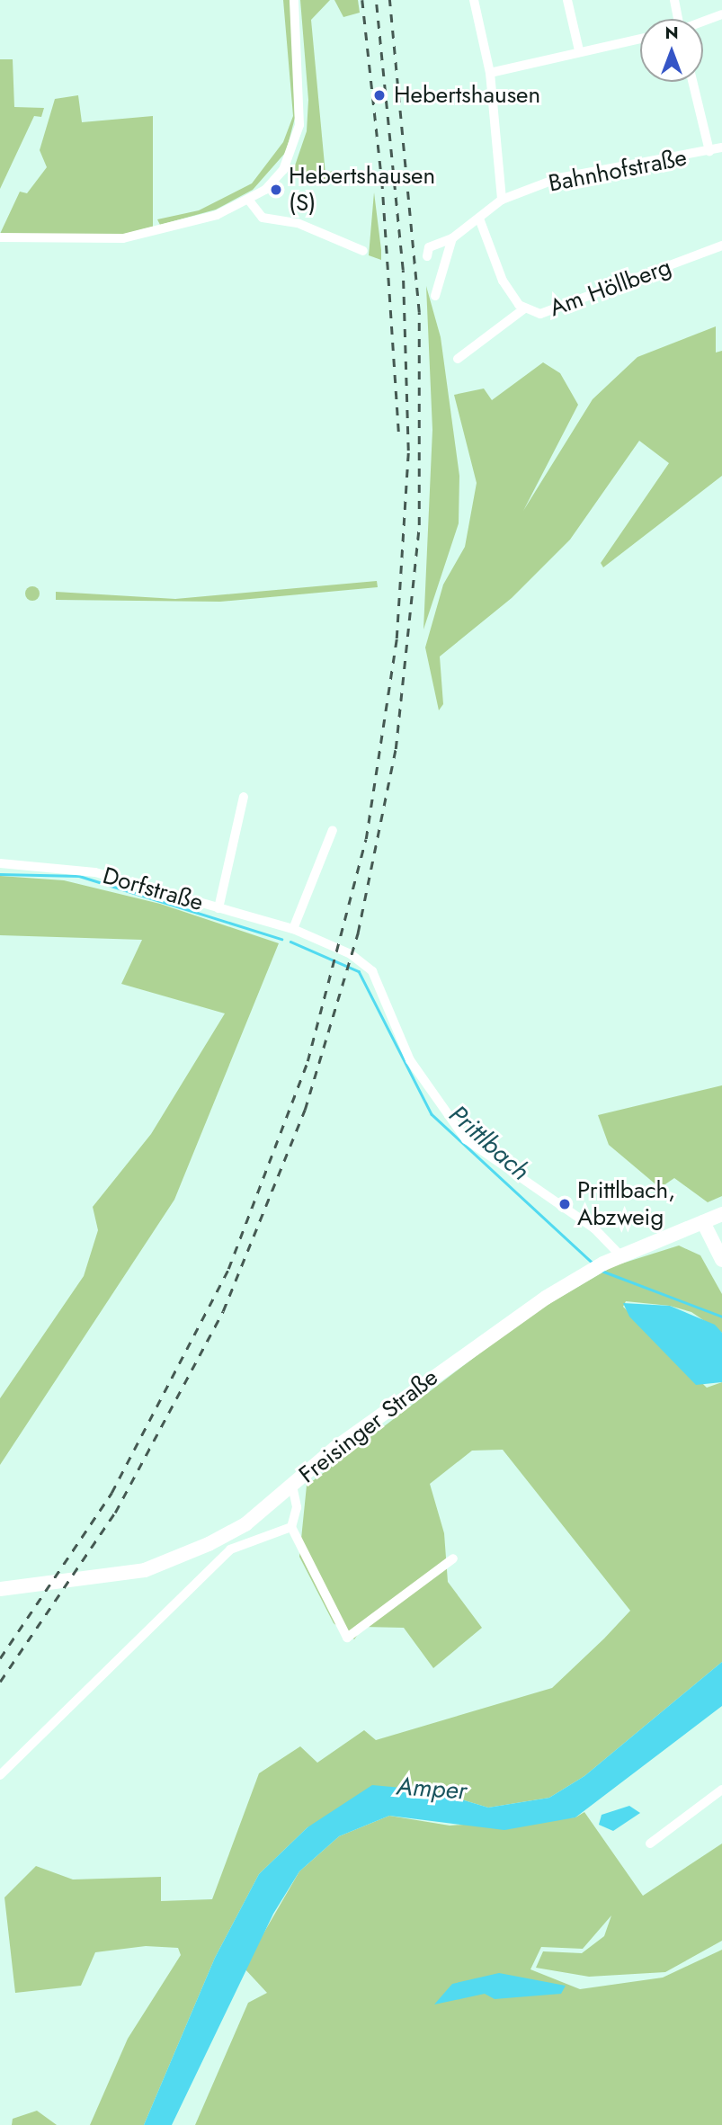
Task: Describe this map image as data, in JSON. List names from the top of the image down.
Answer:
{
  "streets": {
    "main road": ["Freisinger Straße"],
    "street": ["Bahnhofstraße", "Am Höllberg", "Dorfstraße"]
  },
  "crossings": [
    ["Bahnhofstraße", "Am Höllberg"],
    ["Dorfstraße", "Freisinger Straße"]
  ],
  "water": ["Prittlbach", "Amper"],
  "places": ["Hebertshausen", "Hebertshausen (S)", "Prittlbach, Abzweig"],
  "north": "top"
}
